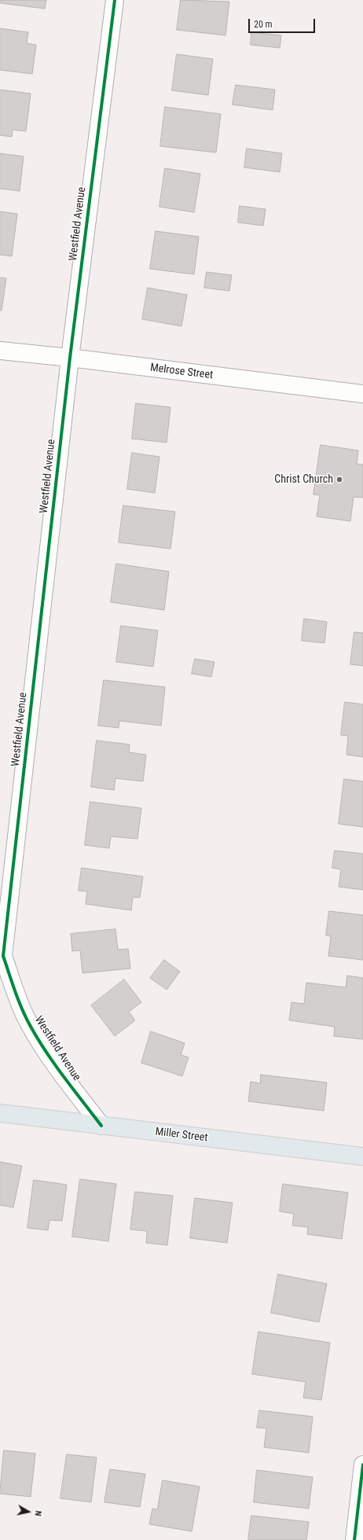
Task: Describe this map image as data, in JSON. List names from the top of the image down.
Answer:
{
  "streets": {
    "main road": ["Miller Street"],
    "street": ["Westfield Avenue", "Melrose Street"]
  },
  "crossings": [
    ["Westfield Avenue", "Melrose Street"],
    ["Westfield Avenue", "Miller Street"]
  ],
  "places": ["Christ Church"],
  "scale_bar": "20 m",
  "north": "right"
}
